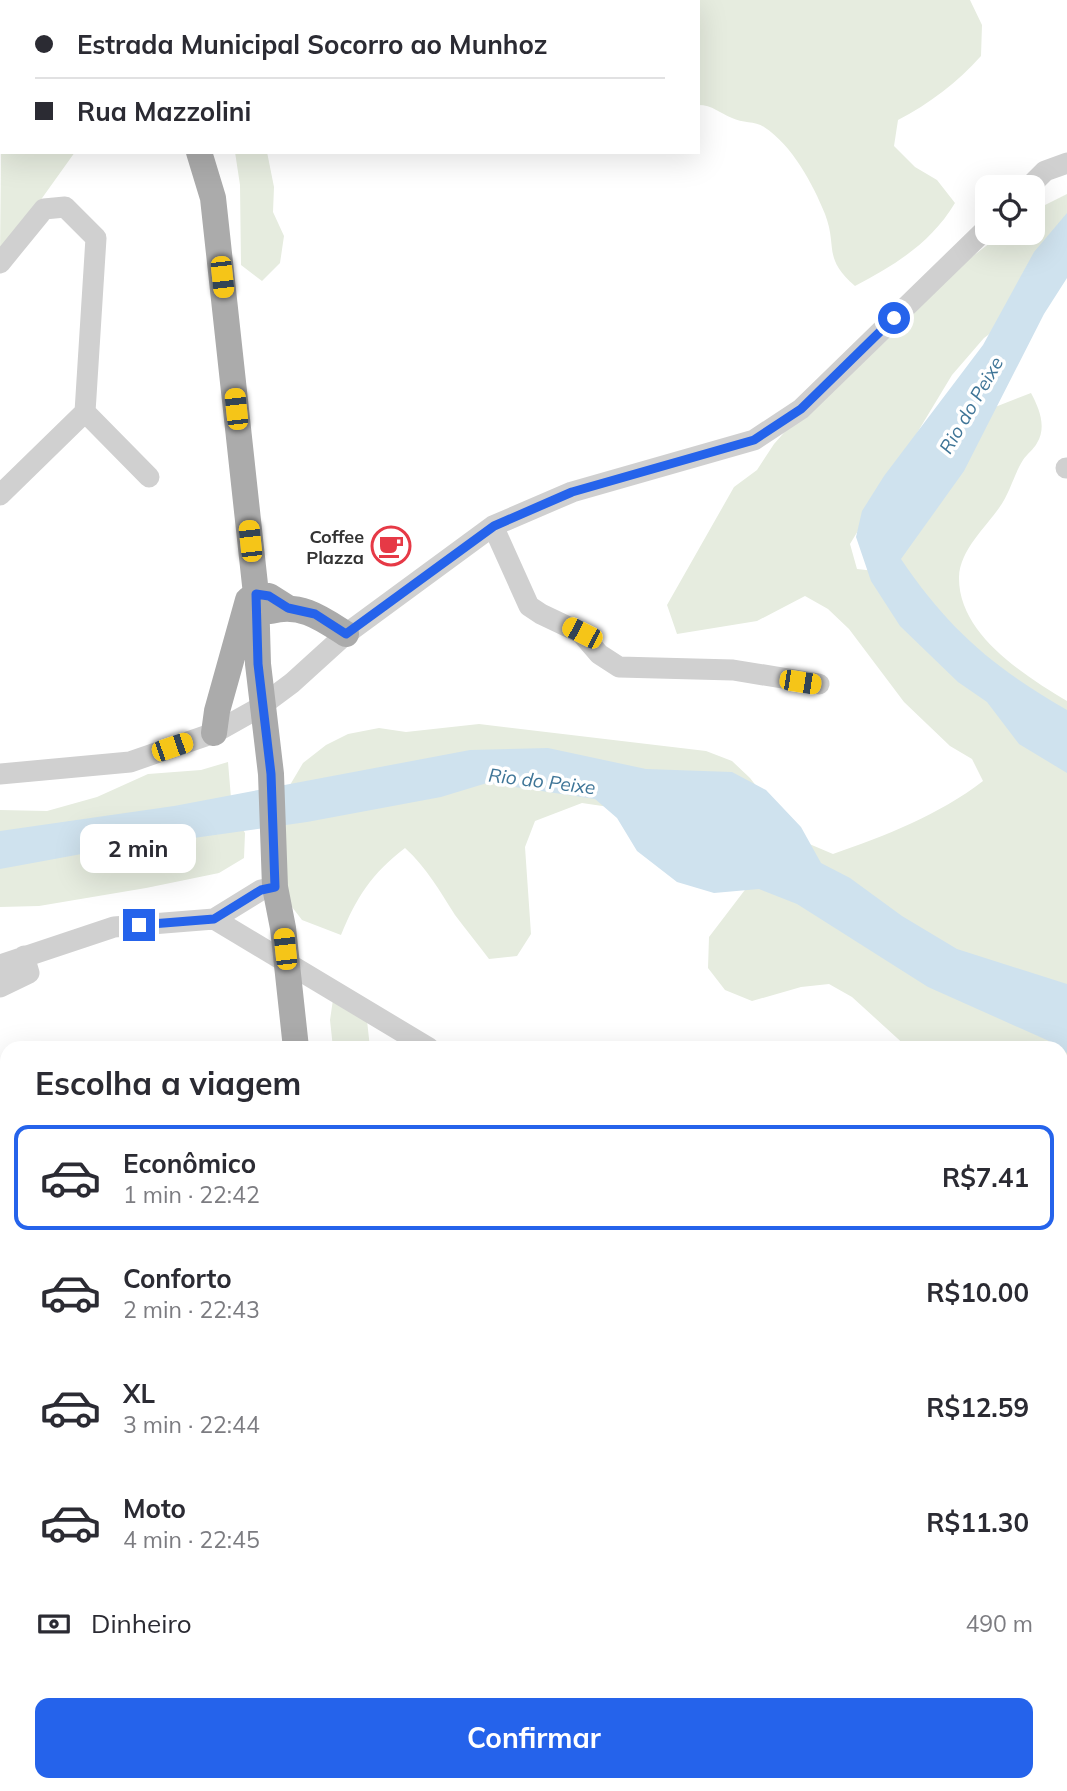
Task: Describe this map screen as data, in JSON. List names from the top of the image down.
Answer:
{
  "water": ["Rio do Peixe"],
  "places": {
    "cafe": ["Coffee Plazza"]
  },
  "page": {
    "banner": ["Estrada Municipal Socorro ao Munhoz", "Rua Mazzolini"],
    "bubble": "2 min",
    "heading": "Escolha a viagem",
    "list": [
      {
        "name": "Econômico",
        "note": "1 min · 22:42",
        "value": "R$7.41"
      },
      {
        "name": "Conforto",
        "note": "2 min · 22:43",
        "value": "R$10.00"
      },
      {
        "name": "XL",
        "note": "3 min · 22:44",
        "value": "R$12.59"
      },
      {
        "name": "Moto",
        "note": "4 min · 22:45",
        "value": "R$11.30"
      }
    ],
    "pay": ["Dinheiro", "490 m"],
    "buttons": "Confirmar"
  }
}
